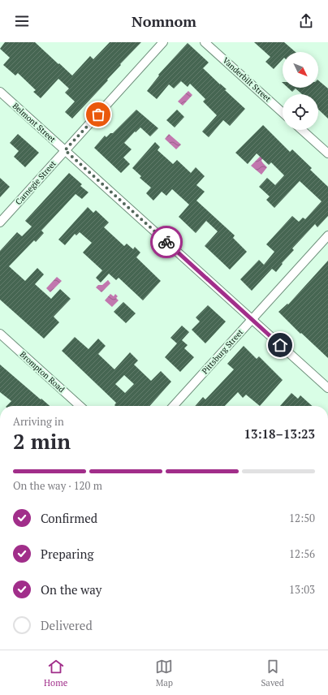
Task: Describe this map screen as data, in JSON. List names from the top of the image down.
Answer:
{
  "streets": {
    "street": [
      "Vanderbilt Street",
      "Belmont Street",
      "Carnegie Street",
      "Pittsburg Street",
      "Brompton Road"
    ]
  },
  "crossings": [
    ["Belmont Street", "Carnegie Street"],
    ["Belmont Street", "Pittsburg Street"]
  ],
  "north": "bottom right",
  "page": {
    "header": "Nomnom",
    "heading": ["2 min", "Arriving in", "13:18–13:23"],
    "bar": "On the way · 120 m",
    "list": [
      ["Confirmed", "12:50"],
      ["Preparing", "12:56"],
      ["On the way", "13:03"],
      "Delivered"
    ],
    "tabs": ["Home", "Map", "Saved"]
  }
}
